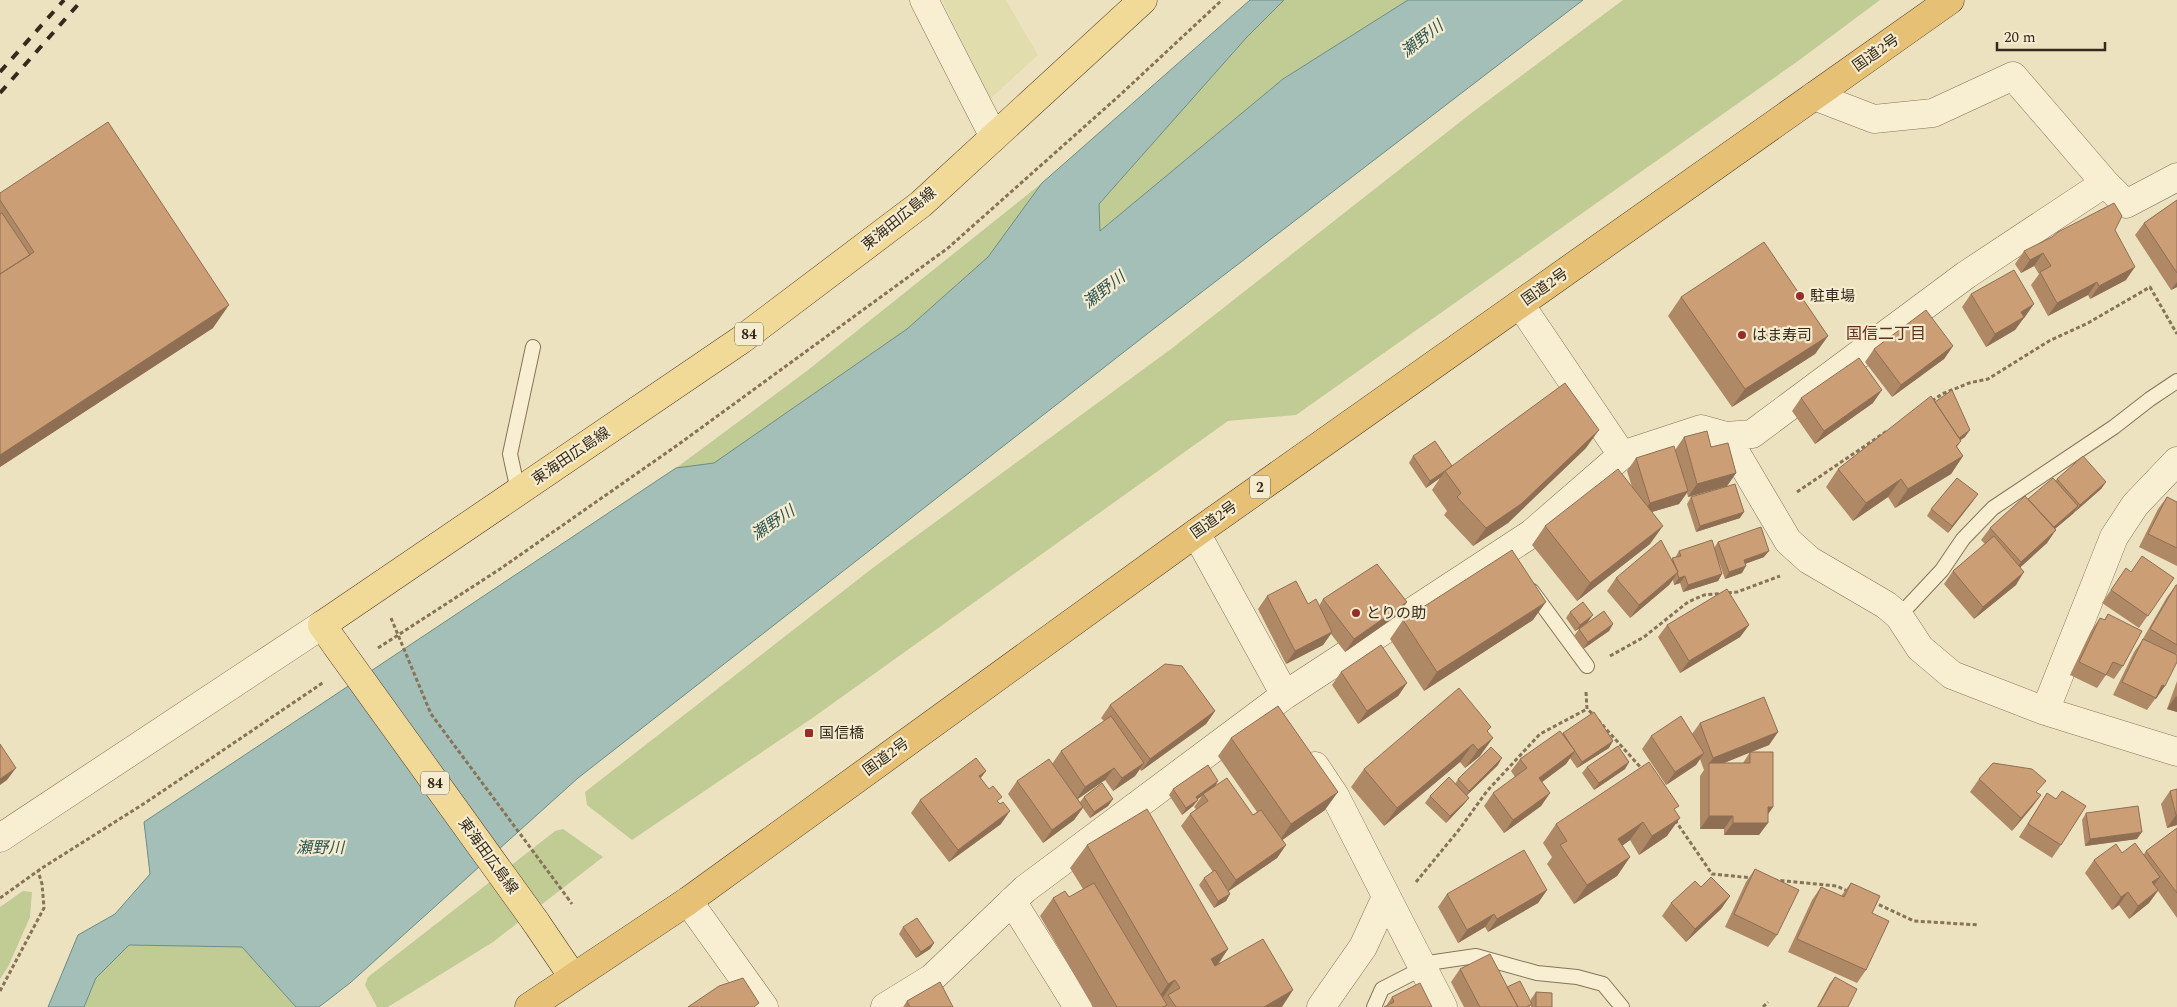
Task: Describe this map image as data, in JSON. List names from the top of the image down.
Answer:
{
  "streets": {
    "highway": ["国道2号", "2"],
    "main road": ["東海田広島線", "84"]
  },
  "crossings": [
    ["国道2号", "東海田広島線"]
  ],
  "districts": ["国信二丁目"],
  "water": ["瀬野川"],
  "places": {
    "other": ["駐車場", "はま寿司", "とりの助"],
    "transit": ["国信橋"]
  },
  "scale_bar": "20 m"
}
